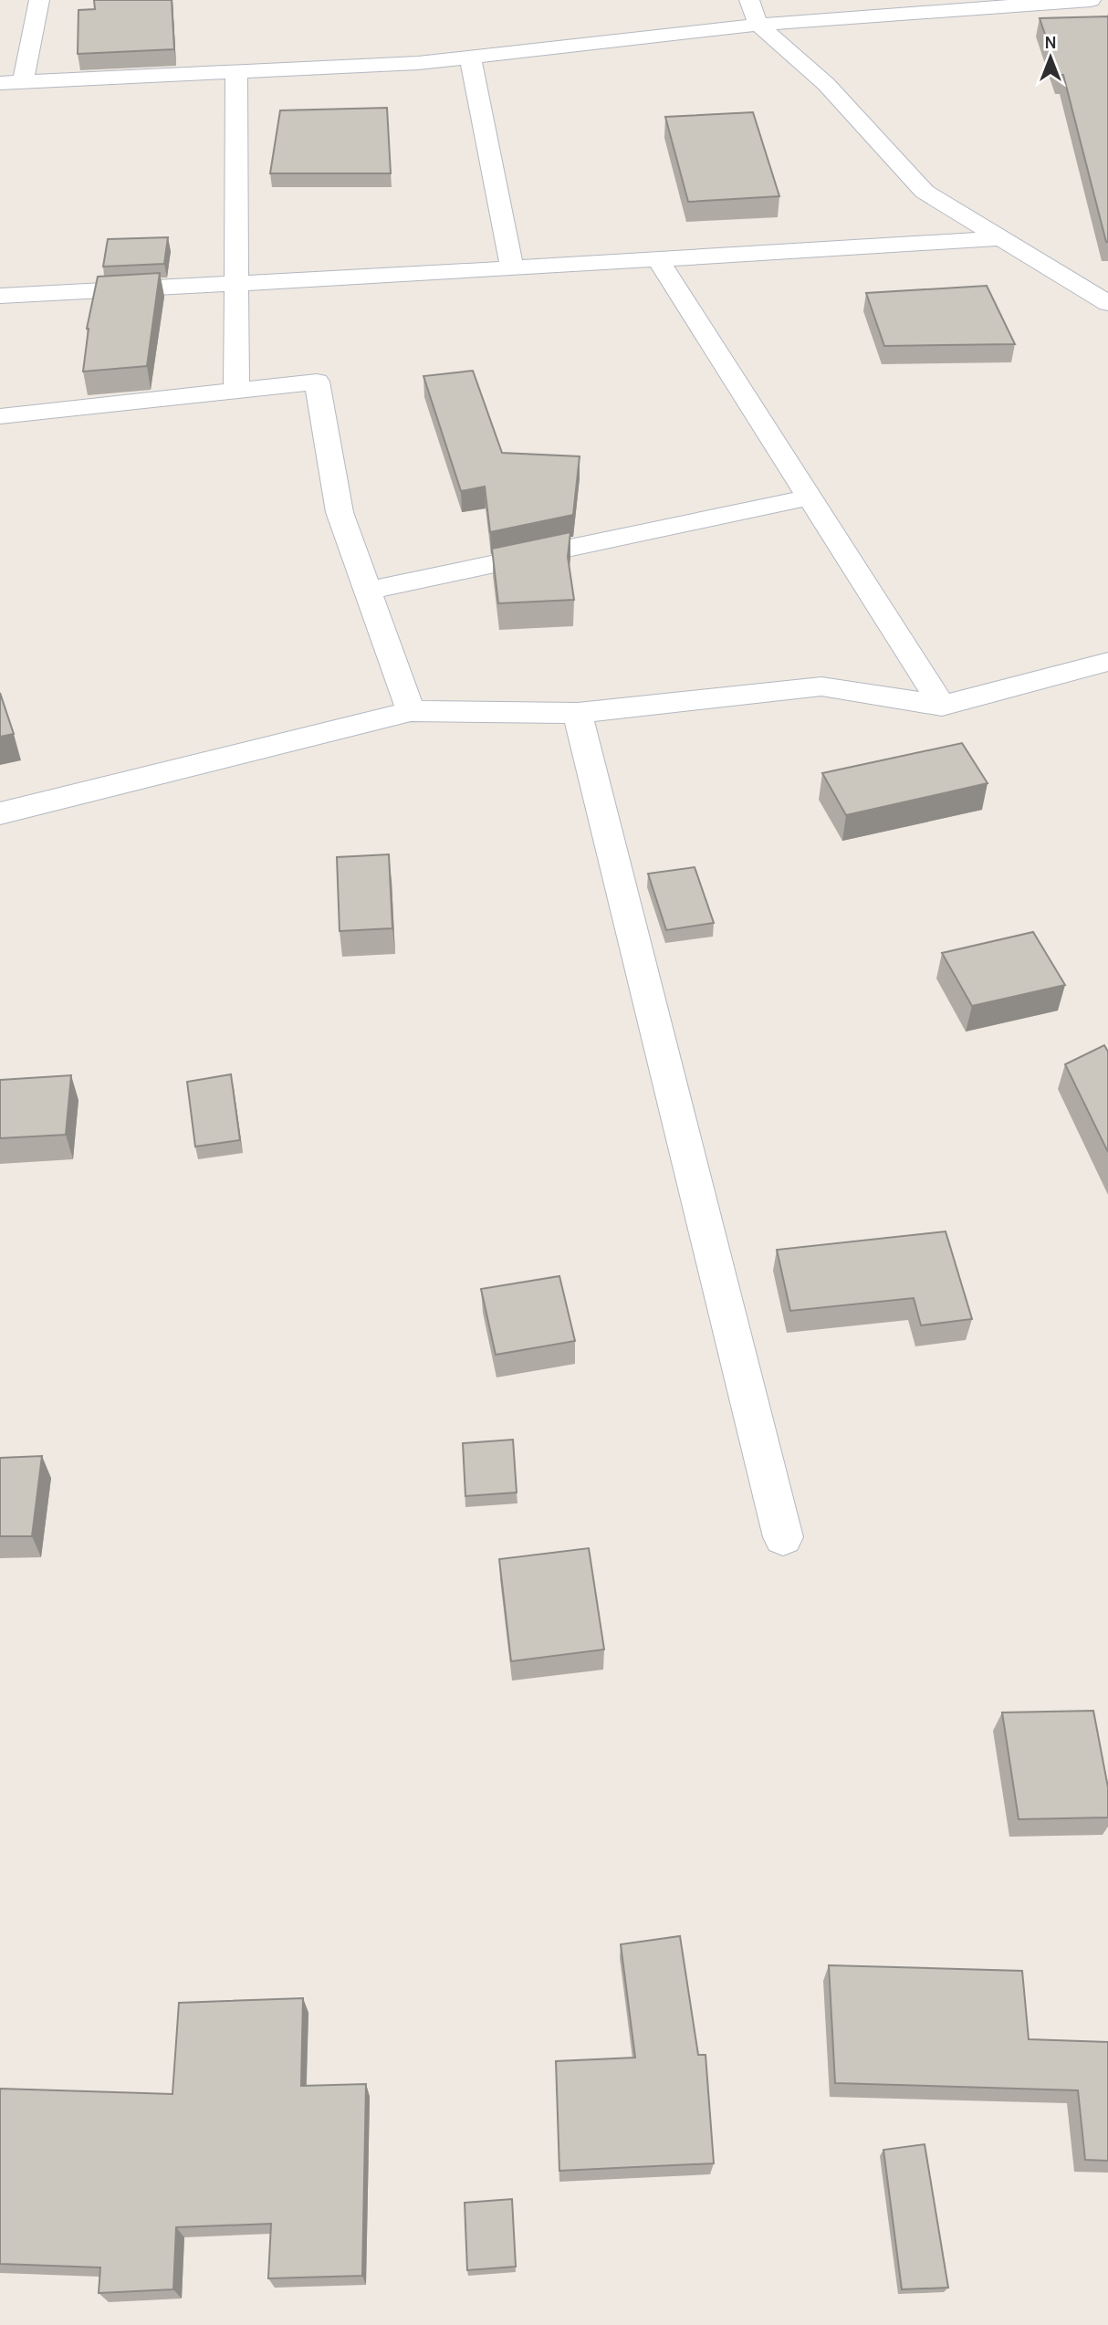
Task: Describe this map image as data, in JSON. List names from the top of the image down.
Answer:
{
  "north": "top"
}
